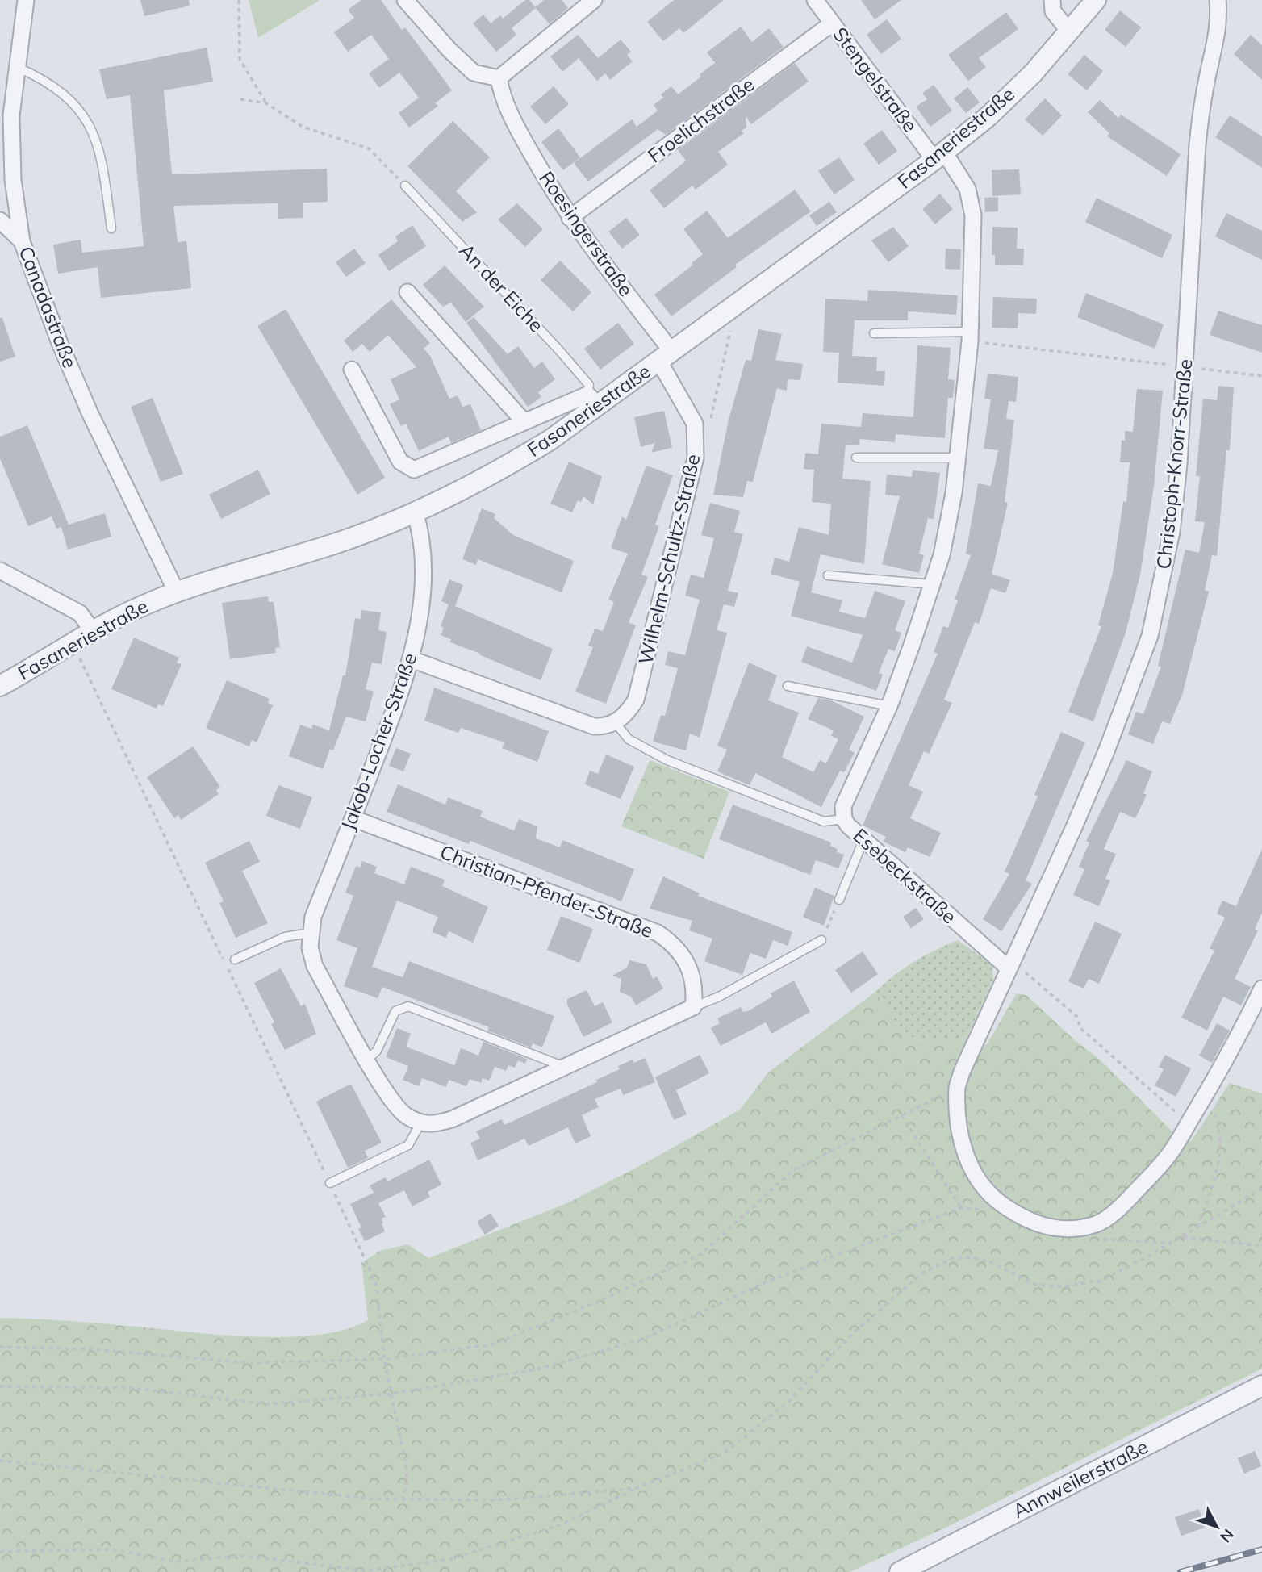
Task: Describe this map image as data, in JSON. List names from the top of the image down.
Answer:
{
  "streets": {
    "street": [
      "Stengelstraße",
      "Froelichstraße",
      "Fasaneriestraße",
      "Roesingerstraße",
      "Canadastraße",
      "Christoph-Knorr-Straße",
      "Wilhelm-Schultz-Straße",
      "Jakob-Locher-Straße",
      "Esebeckstraße",
      "Christian-Pfender-Straße",
      "Annweilerstraße"
    ],
    "lane": ["An der Eiche"]
  },
  "crossings": [
    ["Stengelstraße", "Froelichstraße"],
    ["Stengelstraße", "Fasaneriestraße"],
    ["Stengelstraße", "Esebeckstraße"],
    ["Froelichstraße", "Roesingerstraße"],
    ["Fasaneriestraße", "Roesingerstraße"],
    ["Fasaneriestraße", "An der Eiche"],
    ["Fasaneriestraße", "Canadastraße"],
    ["Fasaneriestraße", "Wilhelm-Schultz-Straße"],
    ["Fasaneriestraße", "Jakob-Locher-Straße"],
    ["Fasaneriestraße", "Esebeckstraße"],
    ["Roesingerstraße", "Wilhelm-Schultz-Straße"],
    ["Christoph-Knorr-Straße", "Esebeckstraße"],
    ["Jakob-Locher-Straße", "Christian-Pfender-Straße"]
  ],
  "north": "bottom right"
}
